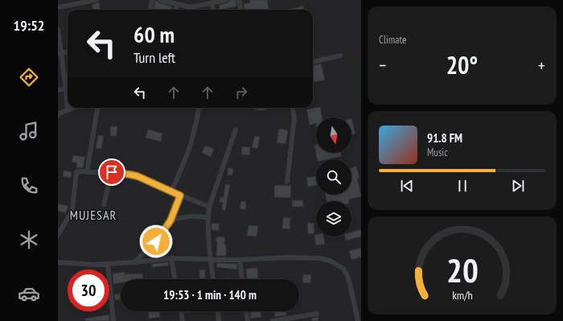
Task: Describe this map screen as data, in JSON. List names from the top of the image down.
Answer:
{
  "districts": ["MUJESAR"],
  "north": "bottom",
  "page": {
    "tabs": "19:52",
    "tile": "Climate",
    "turn": ["60 m", "Turn left"],
    "heat": ["−", "20°", "+"],
    "song": ["91.8 FM", "Music"],
    "limit": "30",
    "trip": "19:53 · 1 min · 140 m",
    "gauge": ["20", "km/h"]
  }
}
